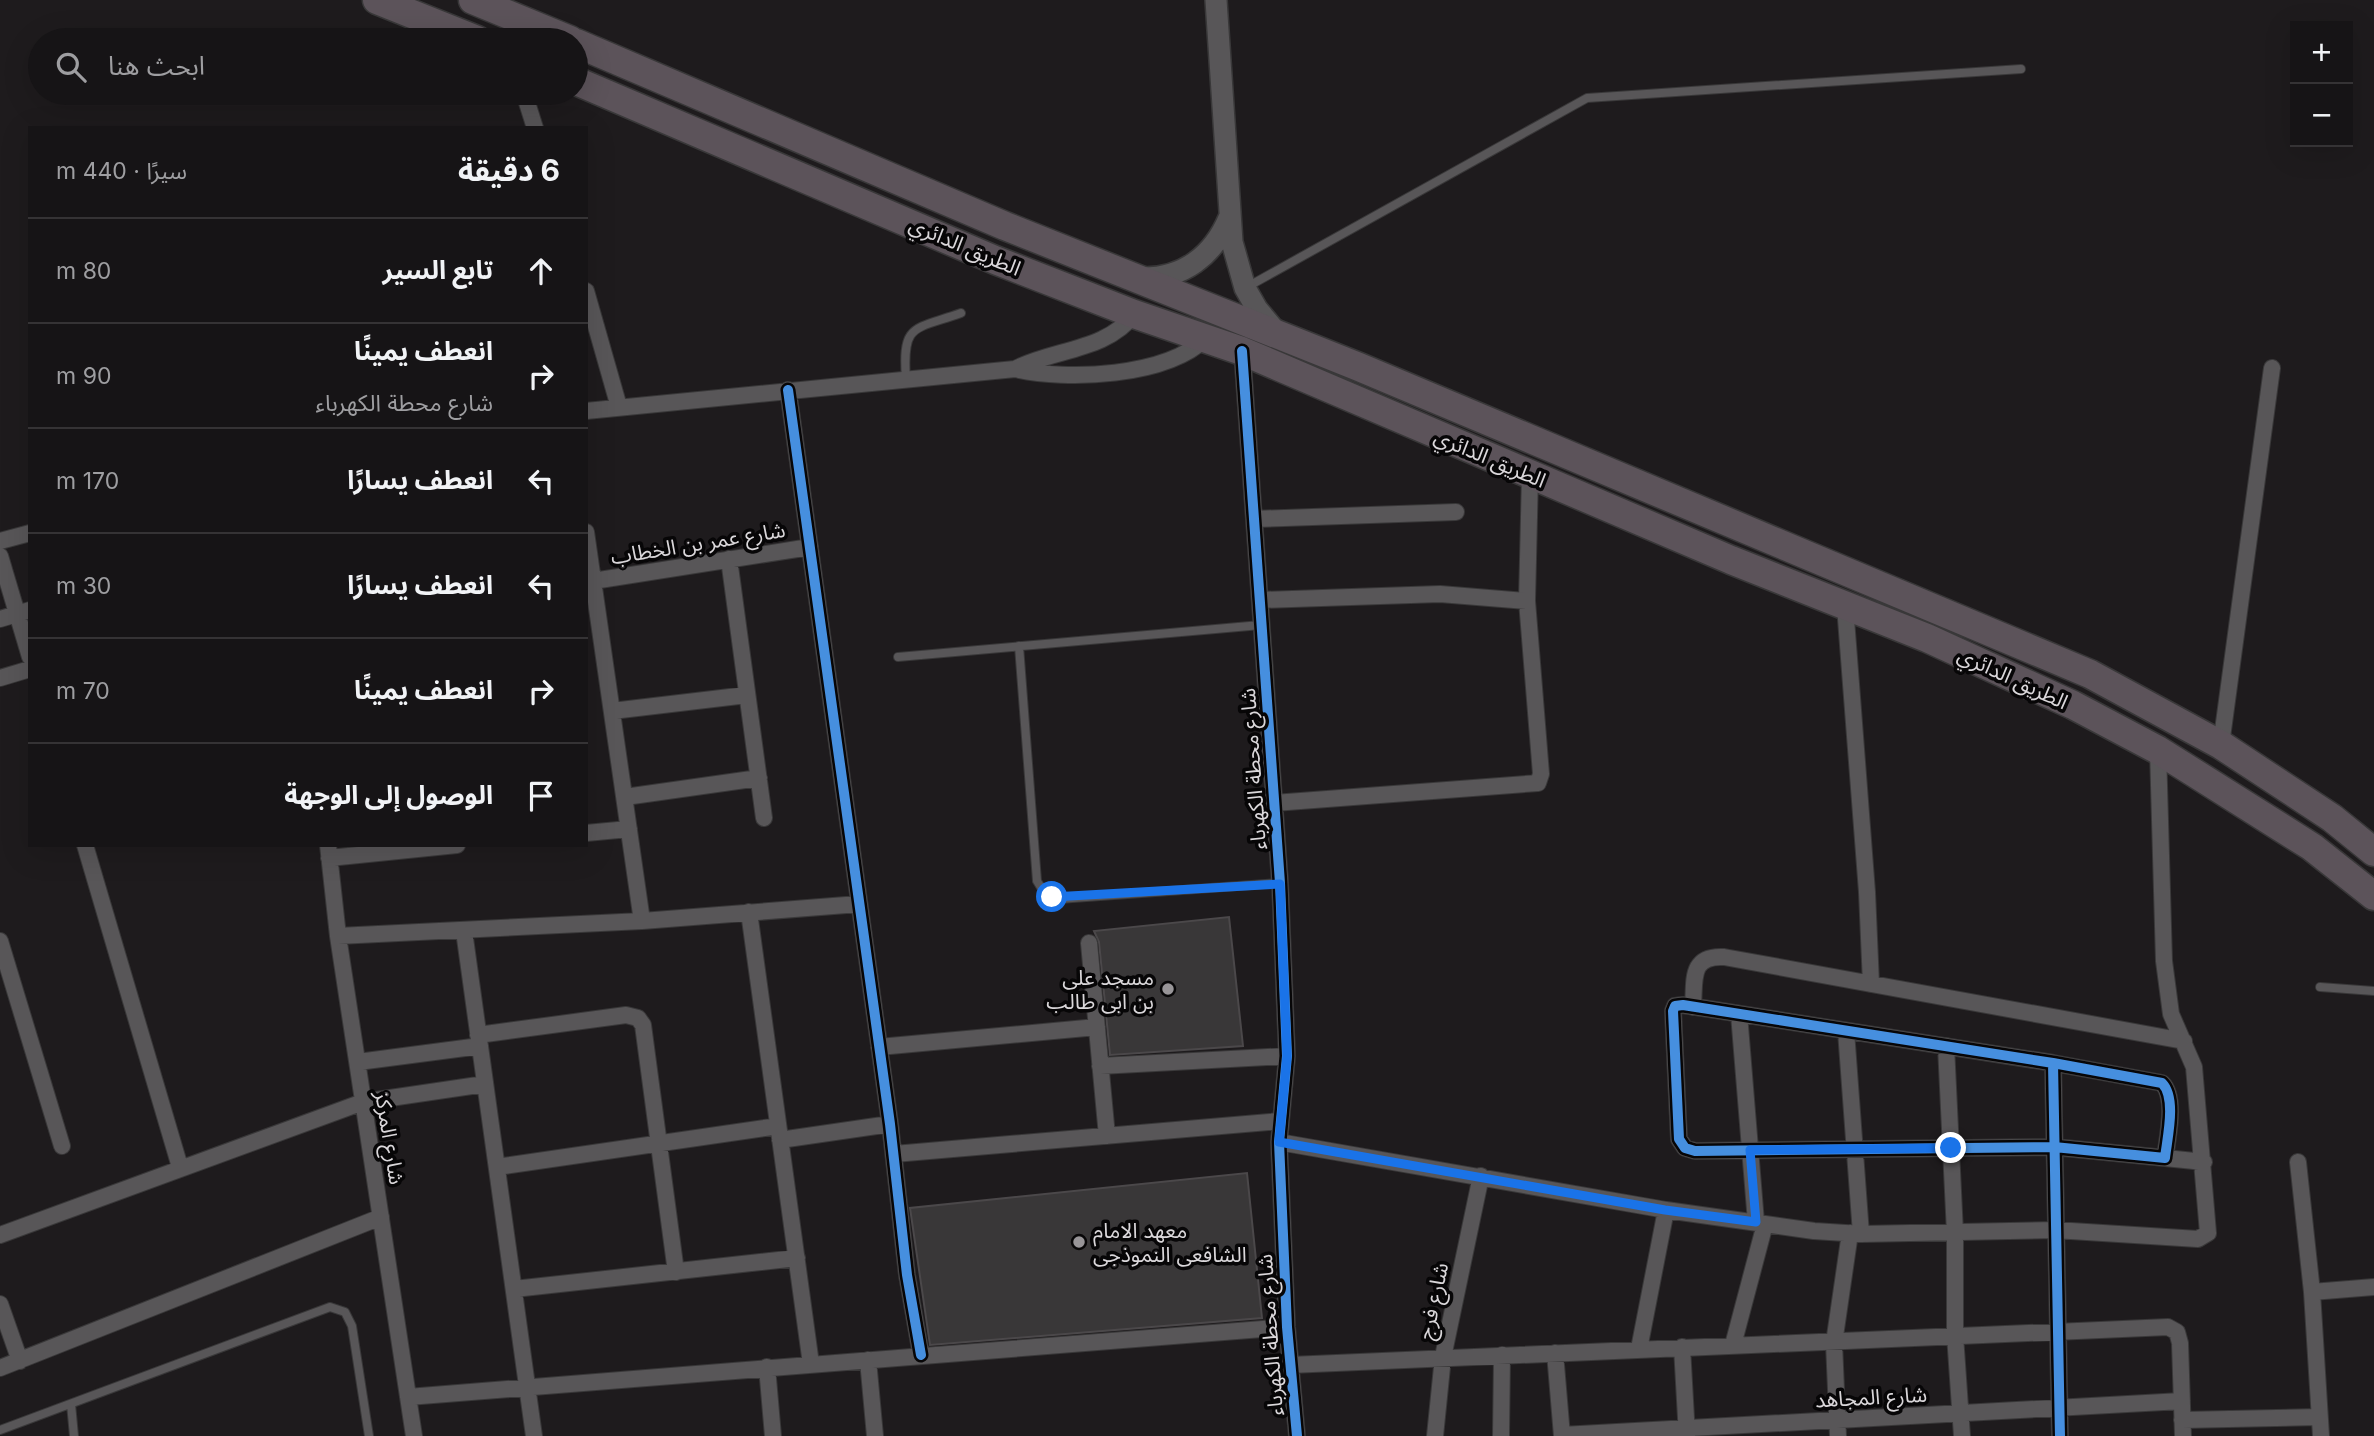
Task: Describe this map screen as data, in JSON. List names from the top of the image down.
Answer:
{
  "streets": {
    "highway": ["الطريق الدائري"],
    "street": [
      "شارع عمر بن الخطاب",
      "شارع محطة الكهرباء",
      "شارع المركز",
      "شارع فرج",
      "شارع المجاهد"
    ]
  },
  "crossings": [
    ["الطريق الدائري", "شارع محطة الكهرباء"]
  ],
  "places": ["مسجد على بن ابى طالب", "معهد الامام الشافعى النموذجى"],
  "page": {
    "map_buttons": ["+", "−"],
    "search": "ابحث هنا",
    "heading": ["6 دقيقة", "سيرًا · 440 m"],
    "list": [
      ["تابع السير", "80 m"],
      ["انعطف يمينًا", "شارع محطة الكهرباء", "90 m"],
      ["انعطف يسارًا", "170 m"],
      ["انعطف يسارًا", "30 m"],
      ["انعطف يمينًا", "70 m"],
      "الوصول إلى الوجهة"
    ]
  }
}
